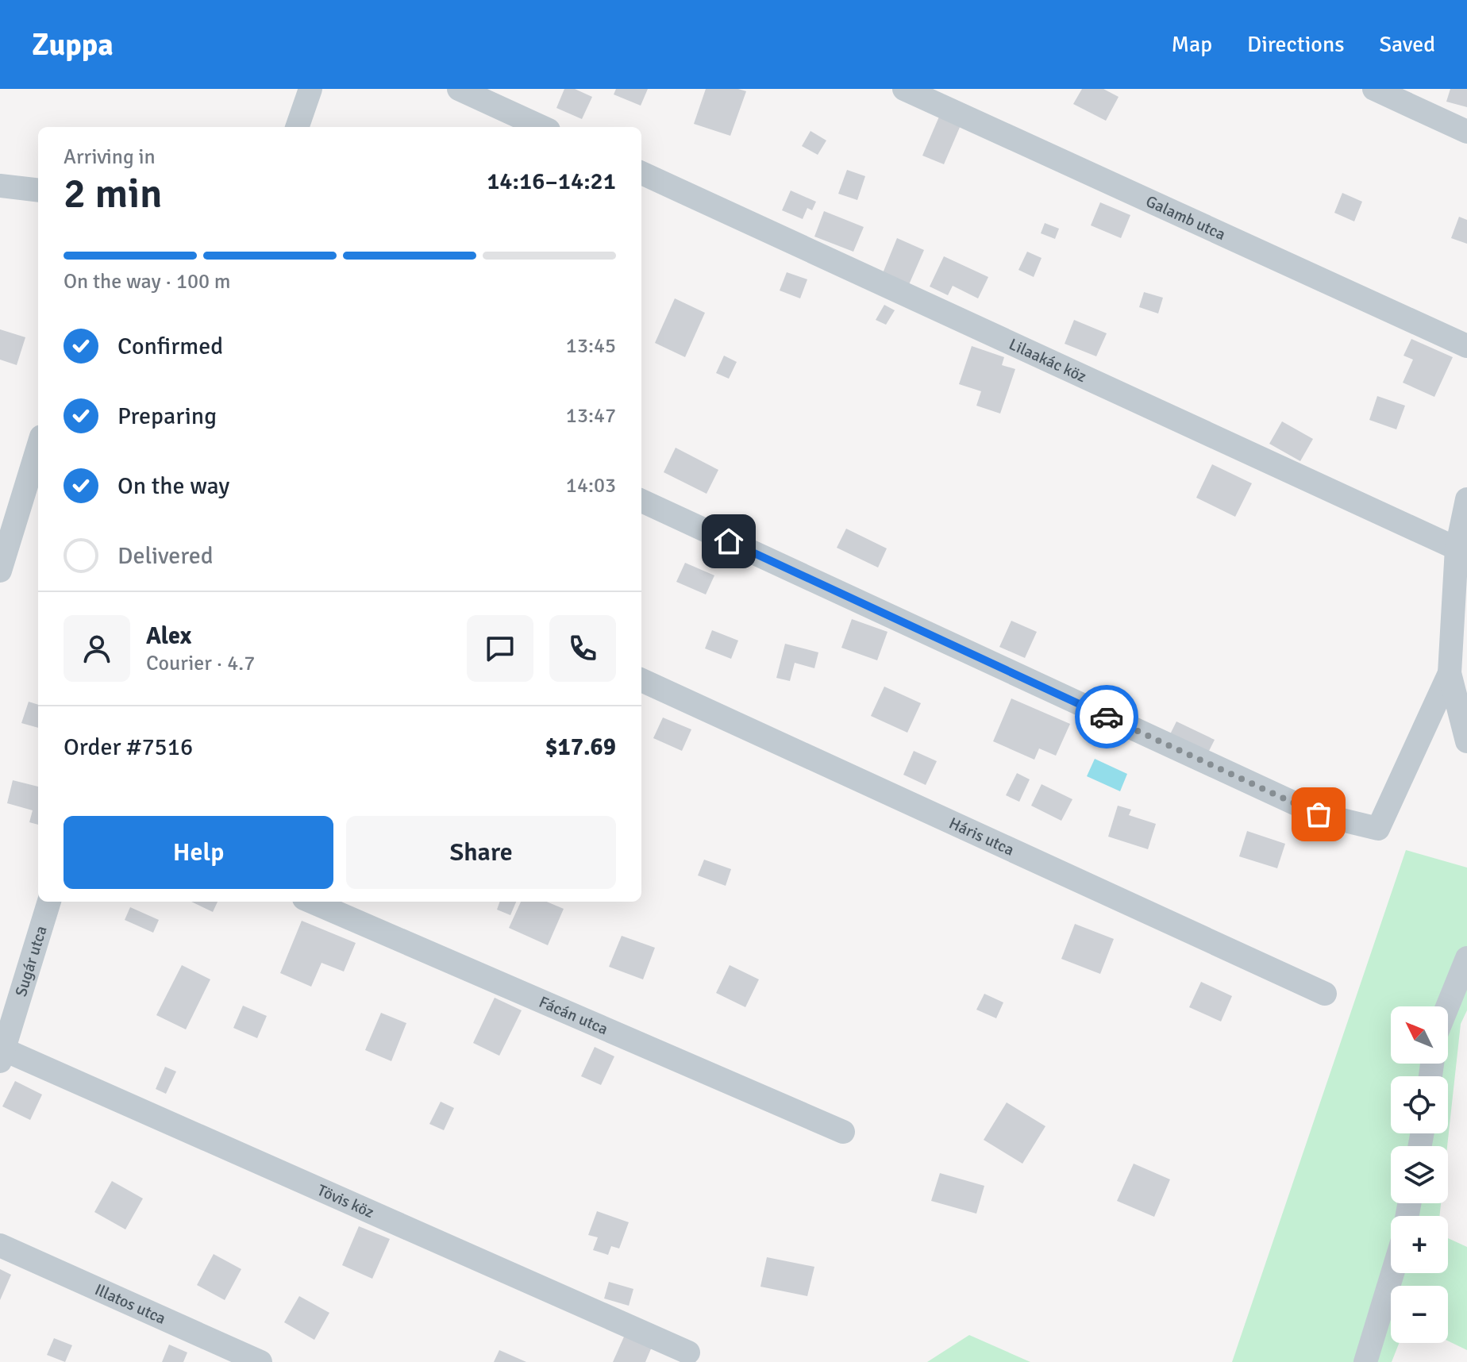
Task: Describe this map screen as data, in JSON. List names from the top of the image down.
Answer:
{
  "streets": {
    "street": [
      "Galamb utca",
      "Lilaakác köz",
      "Háris utca",
      "Sugár utca",
      "Fácán utca",
      "Tövis köz",
      "Illatos utca"
    ]
  },
  "crossings": [
    ["Sugár utca", "Tövis köz"]
  ],
  "north": "top left",
  "page": {
    "header": "Zuppa",
    "nav": ["Map", "Directions", "Saved"],
    "heading": ["2 min", "Arriving in", "14:16–14:21"],
    "panel": [
      "Alex",
      "Courier · 4.7",
      "Order #7516",
      "$17.69"
    ],
    "bar": "On the way · 100 m",
    "list": [
      ["Confirmed", "13:45"],
      ["Preparing", "13:47"],
      ["On the way", "14:03"],
      "Delivered"
    ],
    "buttons": ["Help", "Share"],
    "map_buttons": ["+", "−"]
  }
}
